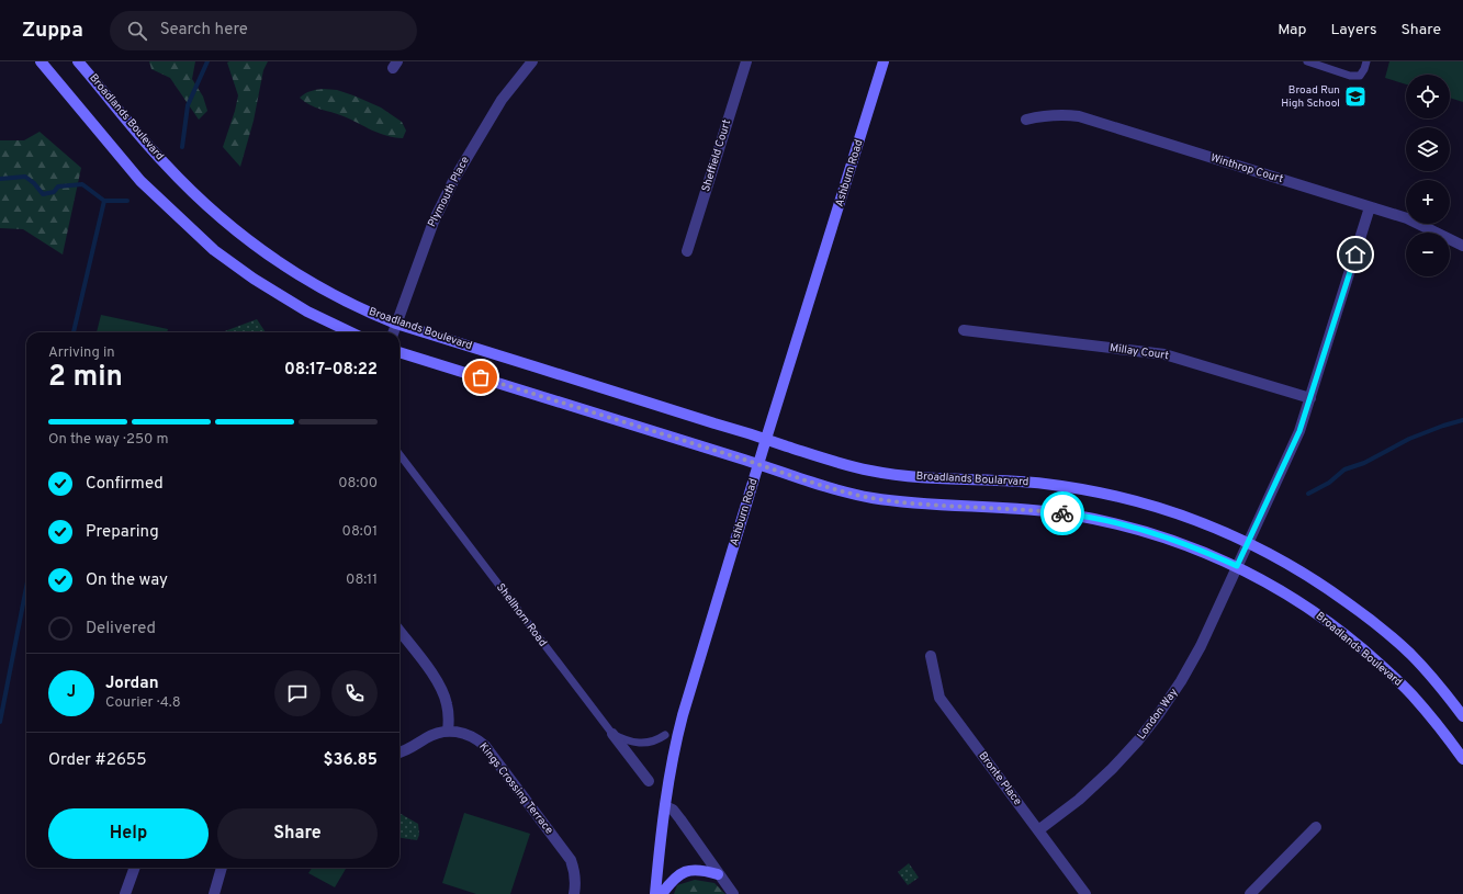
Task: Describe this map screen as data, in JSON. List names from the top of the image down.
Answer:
{
  "streets": {
    "main road": ["Broadlands Boulevard", "Ashburn Road", "Broadlands Boularvard"],
    "street": [
      "Sheffield Court",
      "Winthrop Court",
      "Plymouth Place",
      "Millay Court",
      "Shellhorn Road",
      "London Way",
      "Bronte Place",
      "Kings Crossing Terrace"
    ]
  },
  "crossings": [
    ["Broadlands Boulevard", "Ashburn Road"],
    ["Broadlands Boulevard", "Plymouth Place"],
    ["Broadlands Boulevard", "Broadlands Boularvard"],
    ["Broadlands Boulevard", "London Way"],
    ["Winthrop Court", "London Way"],
    ["Ashburn Road", "Broadlands Boularvard"],
    ["Millay Court", "London Way"],
    ["Broadlands Boularvard", "London Way"],
    ["London Way", "Bronte Place"]
  ],
  "places": {
    "school or university": ["Broad Run High School"]
  },
  "page": {
    "header": "Zuppa",
    "search": "Search here",
    "nav": ["Map", "Layers", "Share"],
    "map_buttons": ["+", "−"],
    "heading": ["2 min", "Arriving in", "08:17–08:22"],
    "panel": [
      "Jordan",
      "Courier · 4.8",
      "Order #2655",
      "$36.85"
    ],
    "bar": "On the way · 250 m",
    "list": [
      ["Confirmed", "08:00"],
      ["Preparing", "08:01"],
      ["On the way", "08:11"],
      "Delivered"
    ],
    "round": "J",
    "buttons": ["Help", "Share"]
  }
}
